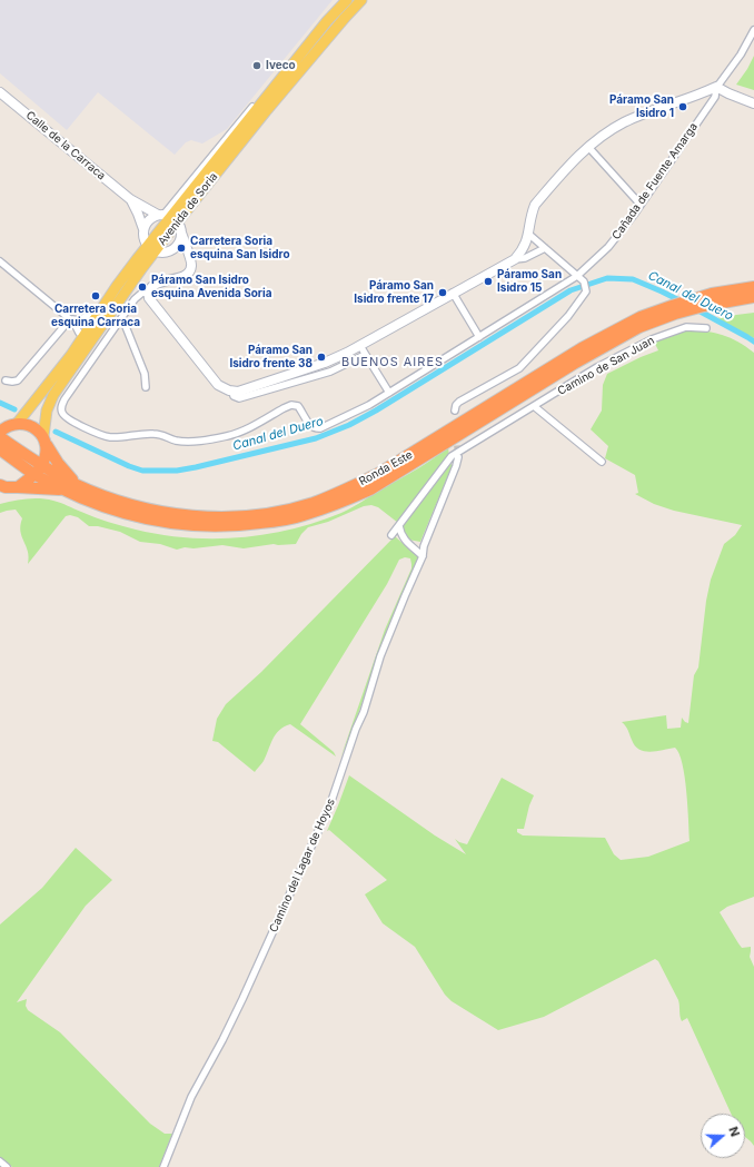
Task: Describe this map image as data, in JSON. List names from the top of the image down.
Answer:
{
  "streets": {
    "highway": ["Ronda Este"],
    "main road": ["Avenida de Soria"],
    "street": [
      "Calle de la Carraca",
      "Cañada de Fuente Amarga",
      "Camino de San Juan",
      "Camino del Lagar de Hoyos"
    ]
  },
  "crossings": [
    ["Calle de la Carraca", "Avenida de Soria"]
  ],
  "districts": ["BUENOS AIRES"],
  "water": ["Canal del Duero"],
  "places": [
    "Iveco",
    "Páramo San Isidro 1",
    "Carretera Soria esquina San Isidro",
    "Páramo San Isidro 15",
    "Páramo San Isidro esquina Avenida Soria",
    "Páramo San Isidro frente 17",
    "Carretera Soria esquina Carraca",
    "Páramo San Isidro frente 38"
  ],
  "north": "right"
}
